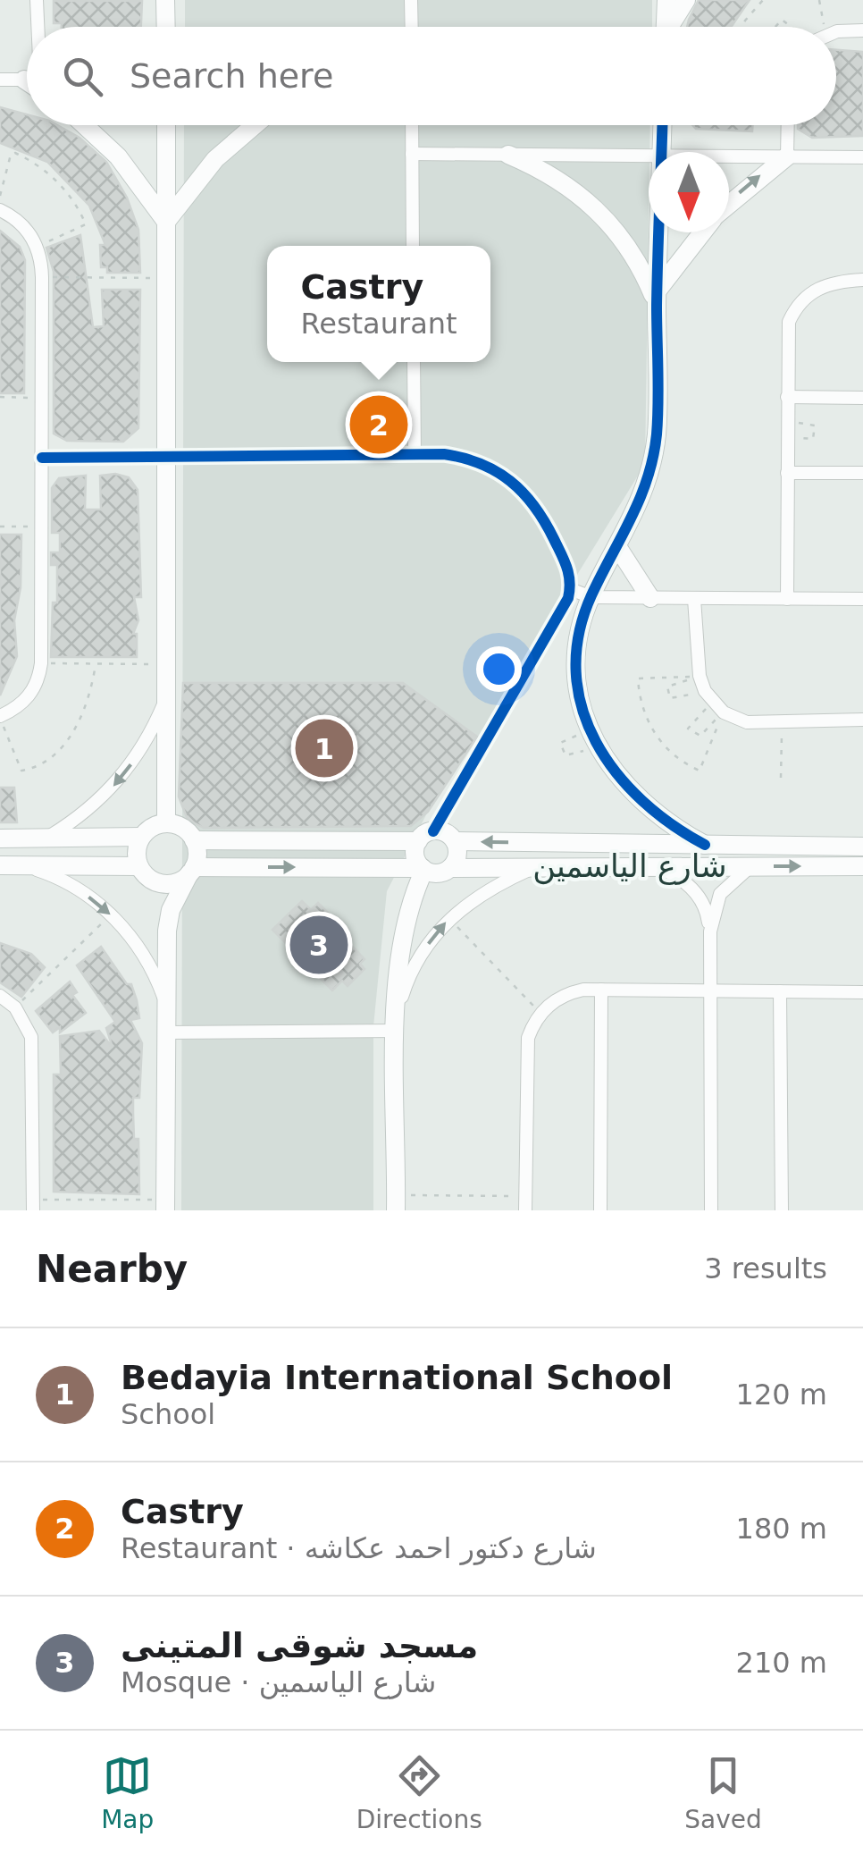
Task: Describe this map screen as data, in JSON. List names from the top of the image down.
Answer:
{
  "streets": {
    "street": ["شارع الياسمين"]
  },
  "north": "bottom",
  "page": {
    "search": "Search here",
    "popup": ["Castry", "Restaurant"],
    "pins": ["2", "1", "3"],
    "heading": ["Nearby", "3 results"],
    "list": [
      {
        "mark": "1",
        "name": "Bedayia International School",
        "note": "School",
        "value": "120 m"
      },
      {
        "mark": "2",
        "name": "Castry",
        "note": "Restaurant · شارع دكتور احمد عكاشه",
        "value": "180 m"
      },
      {
        "mark": "3",
        "name": "مسجد شوقى المتينى",
        "note": "Mosque · شارع الياسمين",
        "value": "210 m"
      }
    ],
    "nav": ["Map", "Directions", "Saved"]
  }
}
